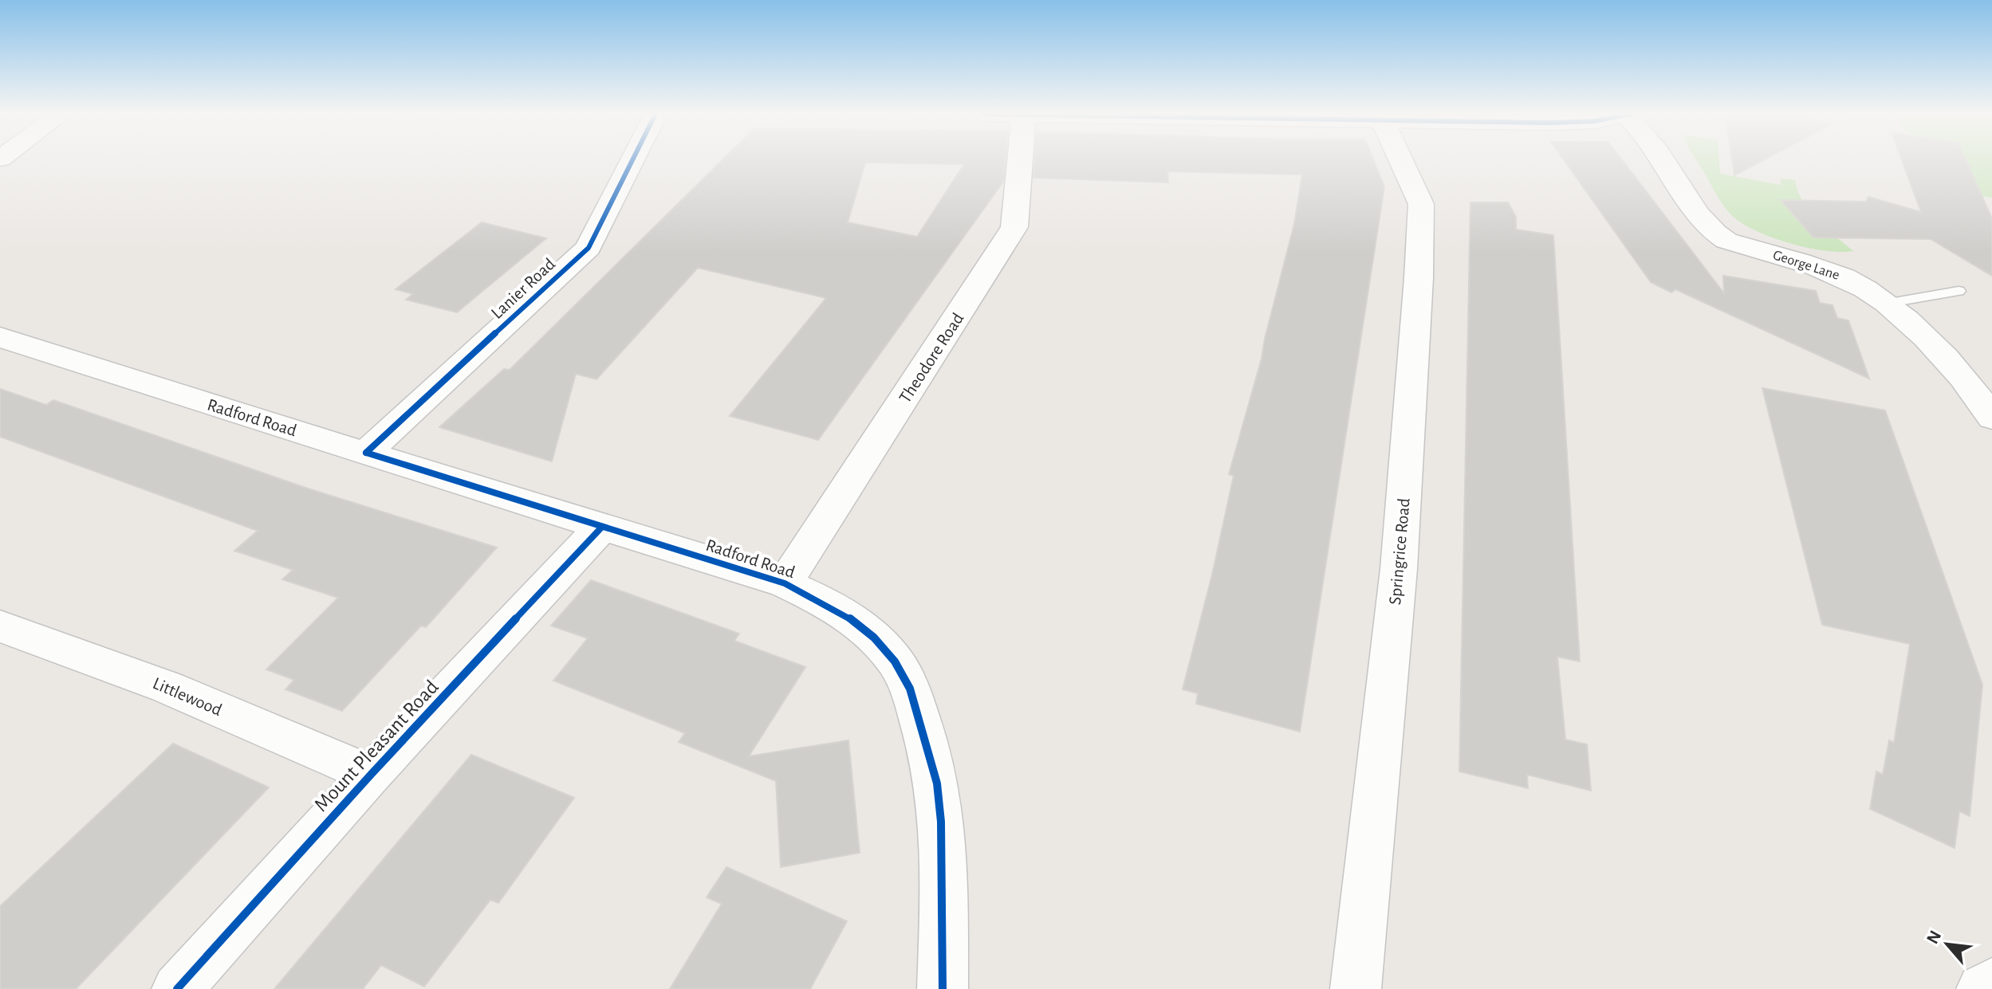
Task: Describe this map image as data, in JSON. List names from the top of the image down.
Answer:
{
  "streets": {
    "street": [
      "George Lane",
      "Lanier Road",
      "Theodore Road",
      "Radford Road",
      "Springrice Road",
      "Littlewood",
      "Mount Pleasant Road"
    ]
  },
  "crossings": [
    ["Lanier Road", "Radford Road"],
    ["Theodore Road", "Radford Road"],
    ["Radford Road", "Mount Pleasant Road"],
    ["Littlewood", "Mount Pleasant Road"]
  ],
  "north": "top left"
}
